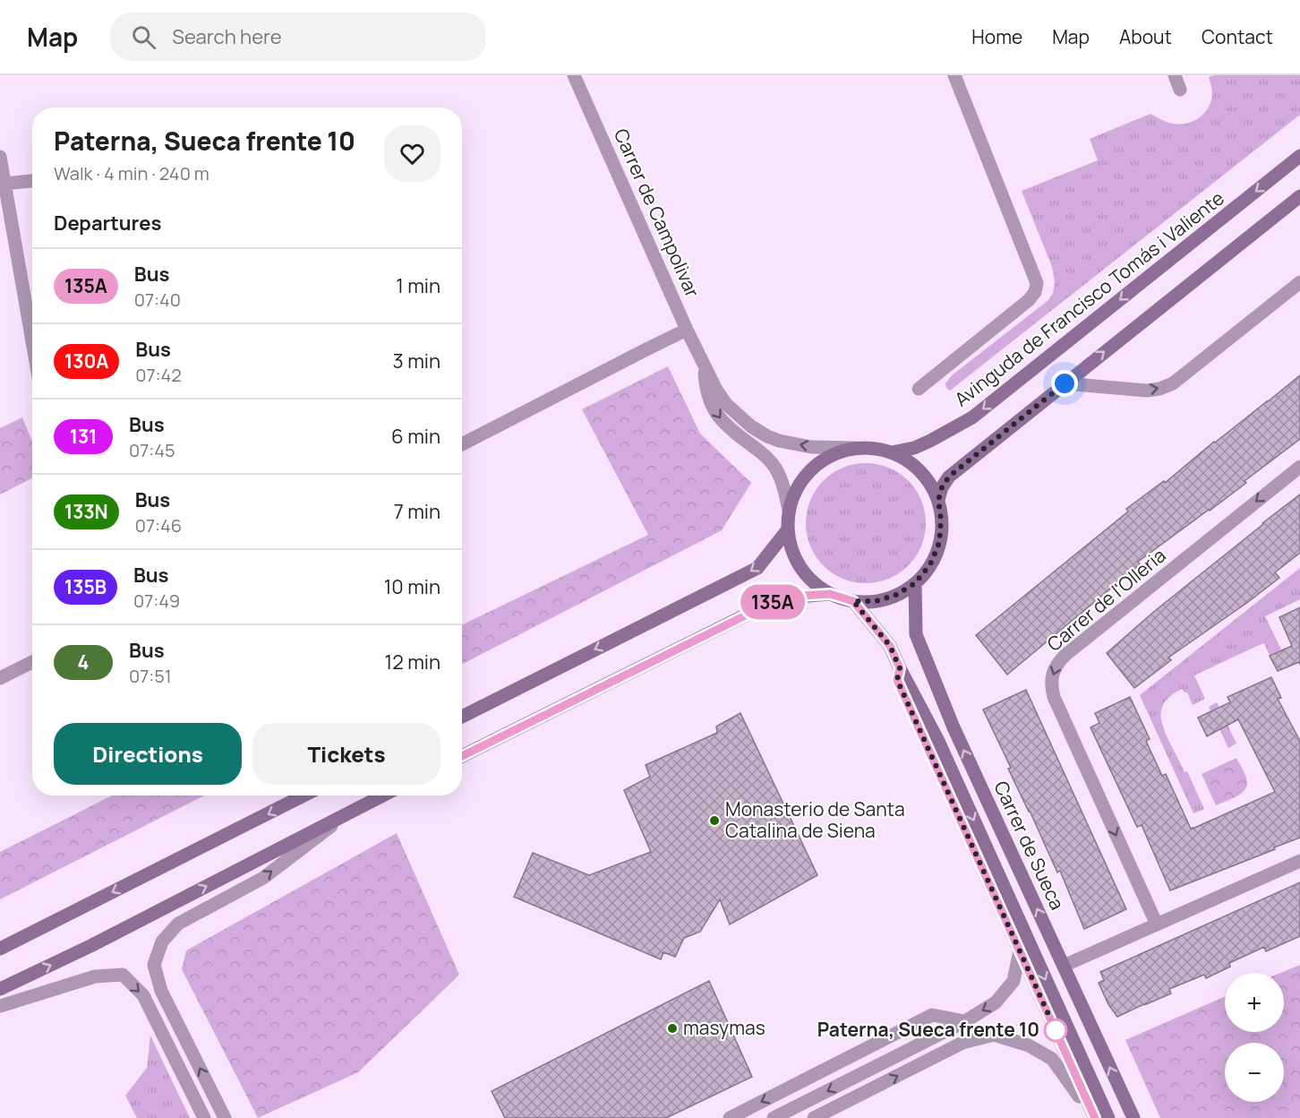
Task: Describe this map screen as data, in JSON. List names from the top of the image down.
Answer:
{
  "streets": {
    "main road": ["Avinguda de Francisco Tomás i Valiente", "Carrer de Sueca"],
    "street": ["Carrer de Campolivar", "Carrer de l'Olleria"]
  },
  "crossings": [
    ["Carrer de Campolivar", "Avinguda de Francisco Tomás i Valiente"],
    ["Carrer de Campolivar", "Carrer de Sueca"],
    ["Avinguda de Francisco Tomás i Valiente", "Carrer de Sueca"]
  ],
  "one_way": ["Carrer de l'Olleria"],
  "places": ["Monasterio de Santa Catalina de Siena", "masymas", "Paterna, Sueca frente 10"],
  "lines": ["bus line 135A"],
  "page": {
    "header": "Map",
    "search": "Search here",
    "nav": [
      "Home",
      "Map",
      "About",
      "Contact"
    ],
    "on_map": "135A",
    "heading": [
      ["Paterna, Sueca frente 10", "Walk · 4 min · 240 m"],
      "Departures"
    ],
    "list": [
      {
        "mark": "135A",
        "name": "Bus",
        "note": "07:40",
        "value": "1 min"
      },
      {
        "mark": "130A",
        "name": "Bus",
        "note": "07:42",
        "value": "3 min"
      },
      {
        "mark": "131",
        "name": "Bus",
        "note": "07:45",
        "value": "6 min"
      },
      {
        "mark": "133N",
        "name": "Bus",
        "note": "07:46",
        "value": "7 min"
      },
      {
        "mark": "135B",
        "name": "Bus",
        "note": "07:49",
        "value": "10 min"
      },
      {
        "mark": "4",
        "name": "Bus",
        "note": "07:51",
        "value": "12 min"
      }
    ],
    "buttons": ["Directions", "Tickets"],
    "map_buttons": ["+", "−"]
  }
}
